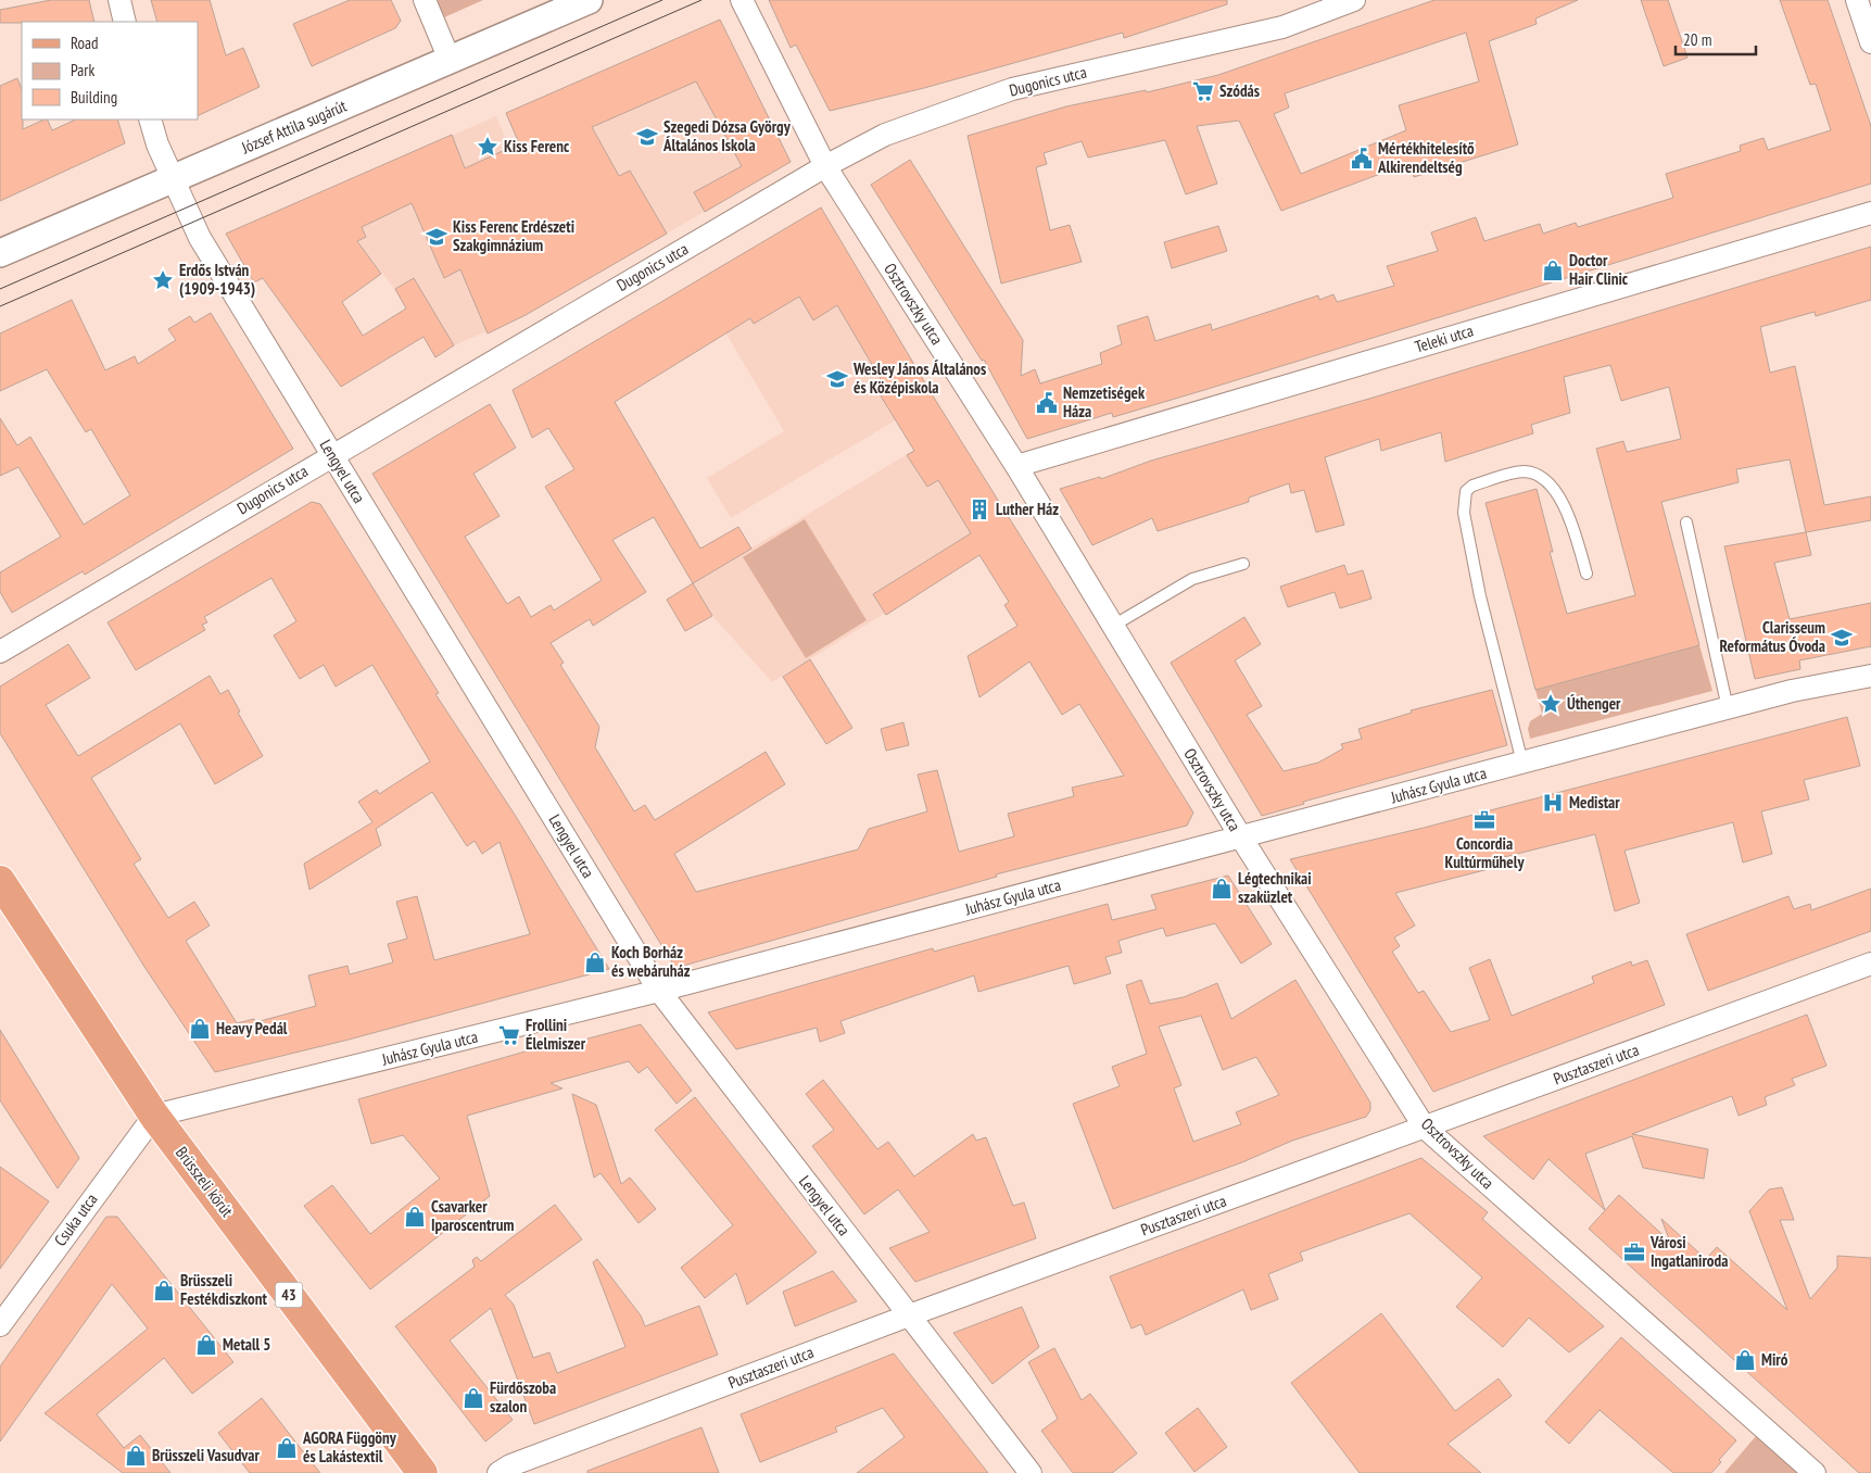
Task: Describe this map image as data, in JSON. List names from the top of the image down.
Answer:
{
  "streets": {
    "main road": ["Brüsszeli körút", "43"],
    "street": [
      "Dugonics utca",
      "József Attila sugárút",
      "Osztrovszky utca",
      "Teleki utca",
      "Lengyel utca",
      "Juhász Gyula utca",
      "Pusztaszeri utca",
      "Csuka utca"
    ]
  },
  "crossings": [
    ["Dugonics utca", "Osztrovszky utca"],
    ["Dugonics utca", "Lengyel utca"],
    ["József Attila sugárút", "Lengyel utca"],
    ["Osztrovszky utca", "Teleki utca"],
    ["Osztrovszky utca", "Juhász Gyula utca"],
    ["Osztrovszky utca", "Pusztaszeri utca"],
    ["Lengyel utca", "Juhász Gyula utca"],
    ["Lengyel utca", "Pusztaszeri utca"],
    ["Juhász Gyula utca", "Brüsszeli körút"],
    ["Juhász Gyula utca", "Csuka utca"],
    ["Brüsszeli körút", "Csuka utca"]
  ],
  "places": {
    "supermarket": ["Szódás", "Frollini Élelmiszer"],
    "school or university": [
      "Szegedi Dózsa György Általános Iskola",
      "Kiss Ferenc Erdészeti Szakgimnázium",
      "Wesley János Általános és Középiskola",
      "Clarisseum Református Óvoda"
    ],
    "place": ["Kiss Ferenc", "Erdős István (1909-1943)", "Úthenger"],
    "public building": ["Mértékhitelesítő Alkirendeltség", "Nemzetiségek Háza"],
    "shop": [
      "Doctor Hair Clinic",
      "Légtechnikai szaküzlet",
      "Koch Borház és webáruház",
      "Heavy Pedál",
      "Csavarker Iparoscentrum",
      "Brüsszeli Festékdiszkont",
      "Metall 5",
      "Miró",
      "Fürdőszoba szalon",
      "AGORA Függöny és Lakástextil",
      "Brüsszeli Vasudvar"
    ],
    "building": ["Luther Ház"],
    "hospital": ["Medistar"],
    "office": ["Concordia Kultúrműhely", "Városi Ingatlaniroda"]
  },
  "legend": ["Road", "Park", "Building"],
  "scale_bar": "20 m"
}
